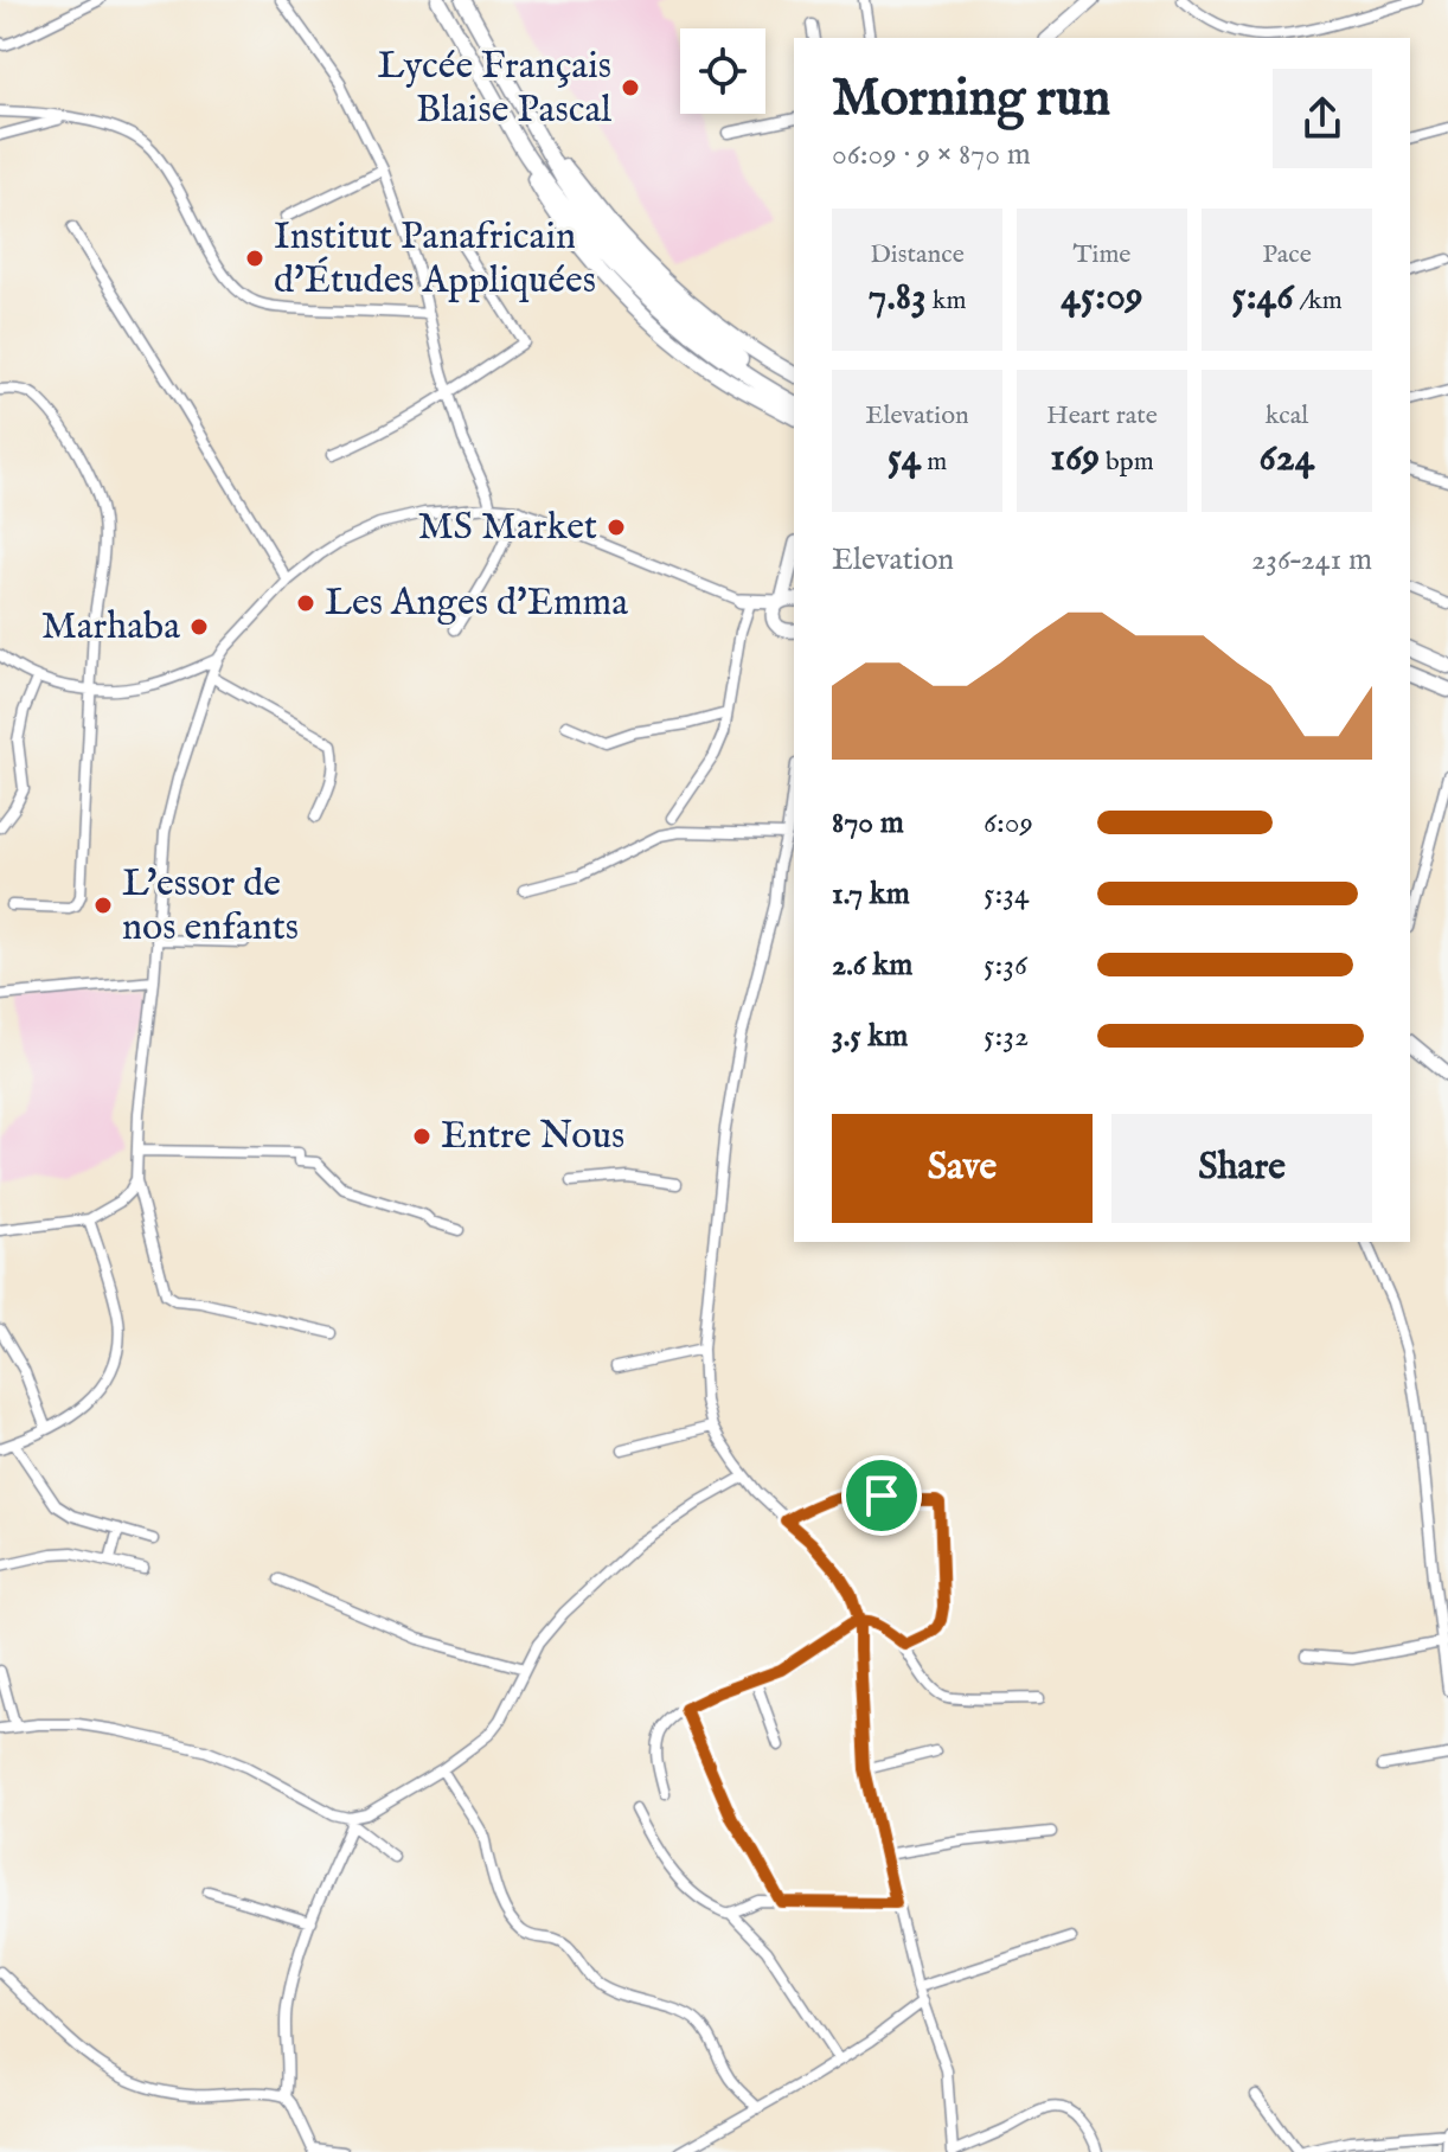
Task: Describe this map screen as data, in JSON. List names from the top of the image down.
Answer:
{
  "places": [
    "Lycée Français Blaise Pascal",
    "Institut Panafricain d'Études Appliquées",
    "MS Market",
    "Les Anges d'Emma",
    "Marhaba",
    "L'essor de nos enfants",
    "Entre Nous"
  ],
  "page": {
    "heading": ["Morning run", "06:09 · 9 × 870 m"],
    "stats": [
      ["Distance", "7.83 km"],
      ["Time", "45:09"],
      ["Pace", "5:46 /km"],
      ["Elevation", "54 m"],
      ["Heart rate", "169 bpm"],
      ["kcal", "624"]
    ],
    "chart": ["Elevation", "236–241 m"],
    "list": [
      {
        "name": "870 m",
        "note": "6:09"
      },
      {
        "name": "1.7 km",
        "note": "5:34"
      },
      {
        "name": "2.6 km",
        "note": "5:36"
      },
      {
        "name": "3.5 km",
        "note": "5:32"
      }
    ],
    "buttons": ["Save", "Share"]
  }
}
